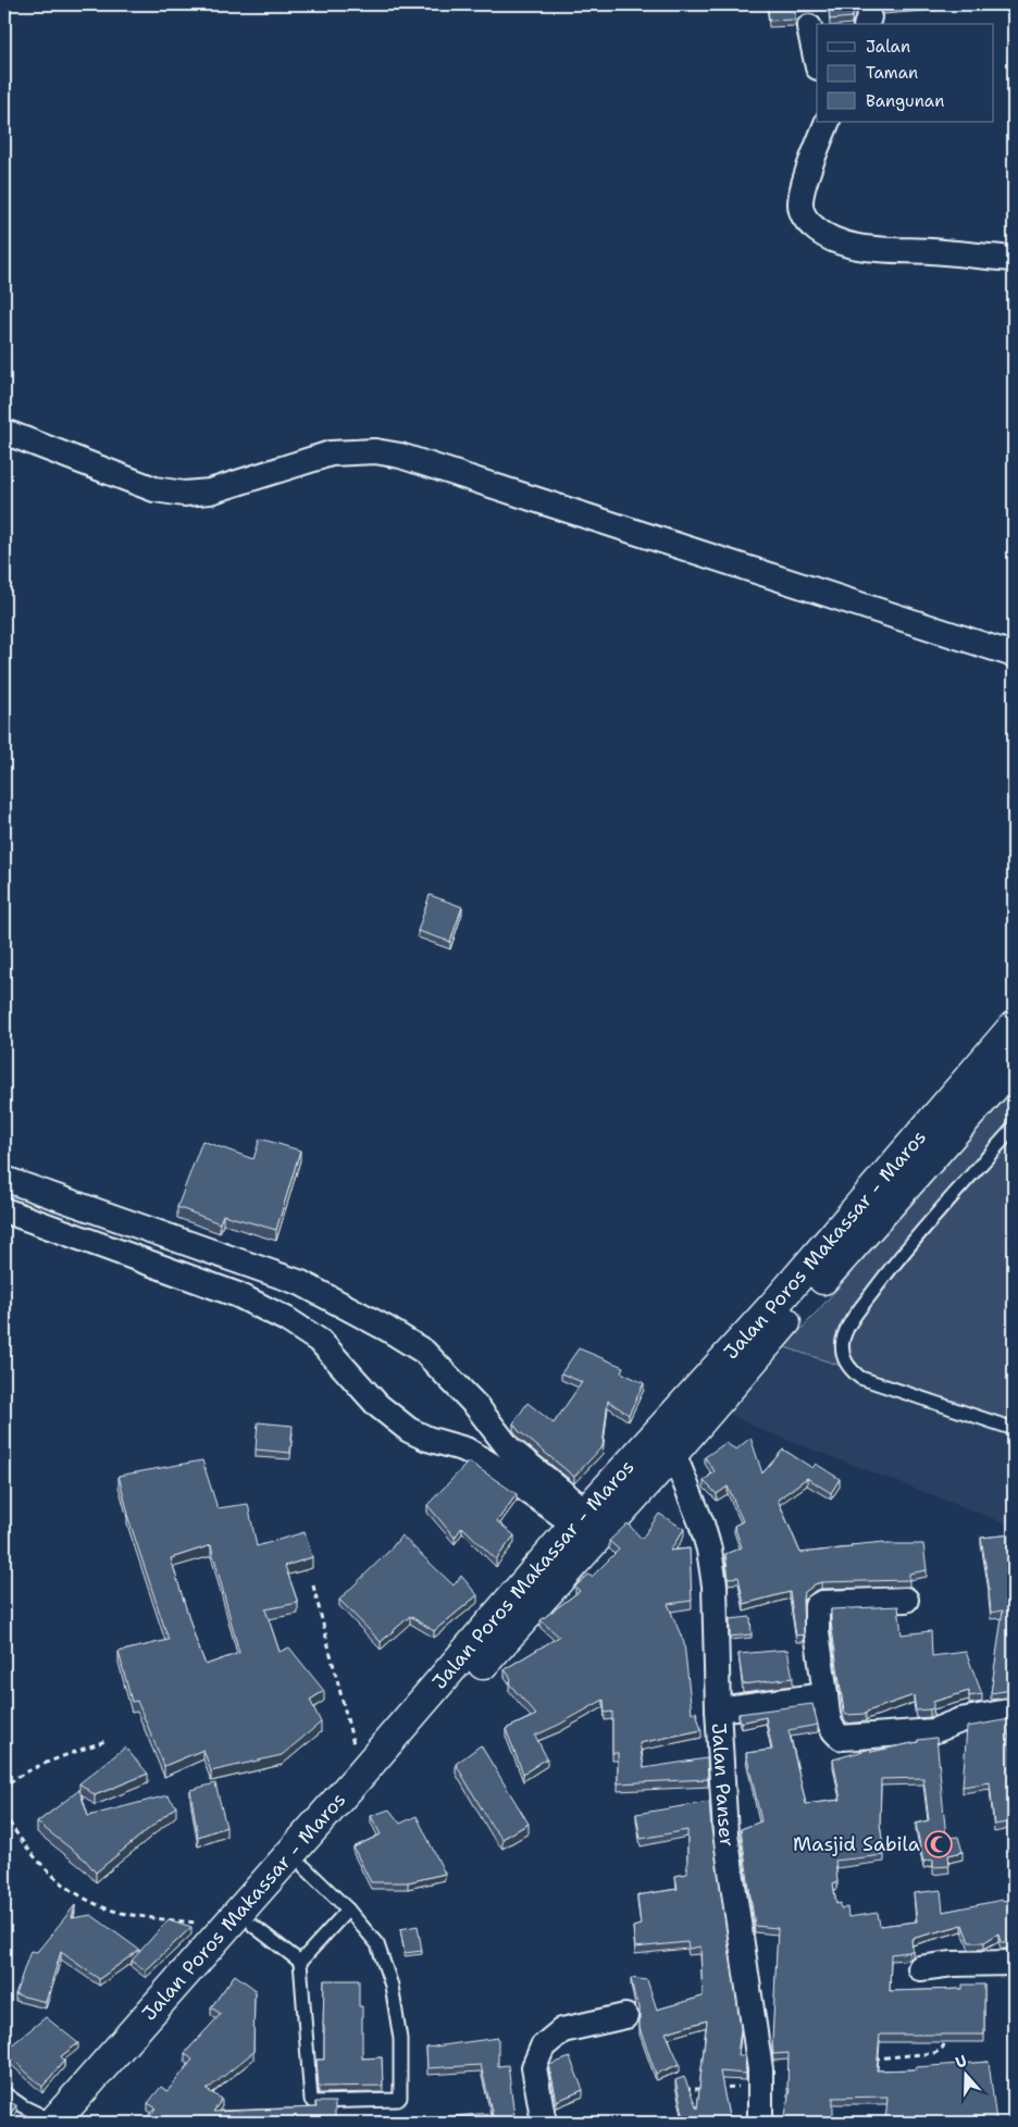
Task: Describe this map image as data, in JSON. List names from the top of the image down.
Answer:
{
  "streets": {
    "highway": ["Jalan Poros Makassar - Maros"],
    "street": ["Jalan Panser"]
  },
  "crossings": [
    ["Jalan Poros Makassar - Maros", "Jalan Panser"]
  ],
  "places": {
    "mosque": ["Masjid Sabila"]
  },
  "legend": ["Jalan", "Taman", "Bangunan"],
  "north": "top"
}
